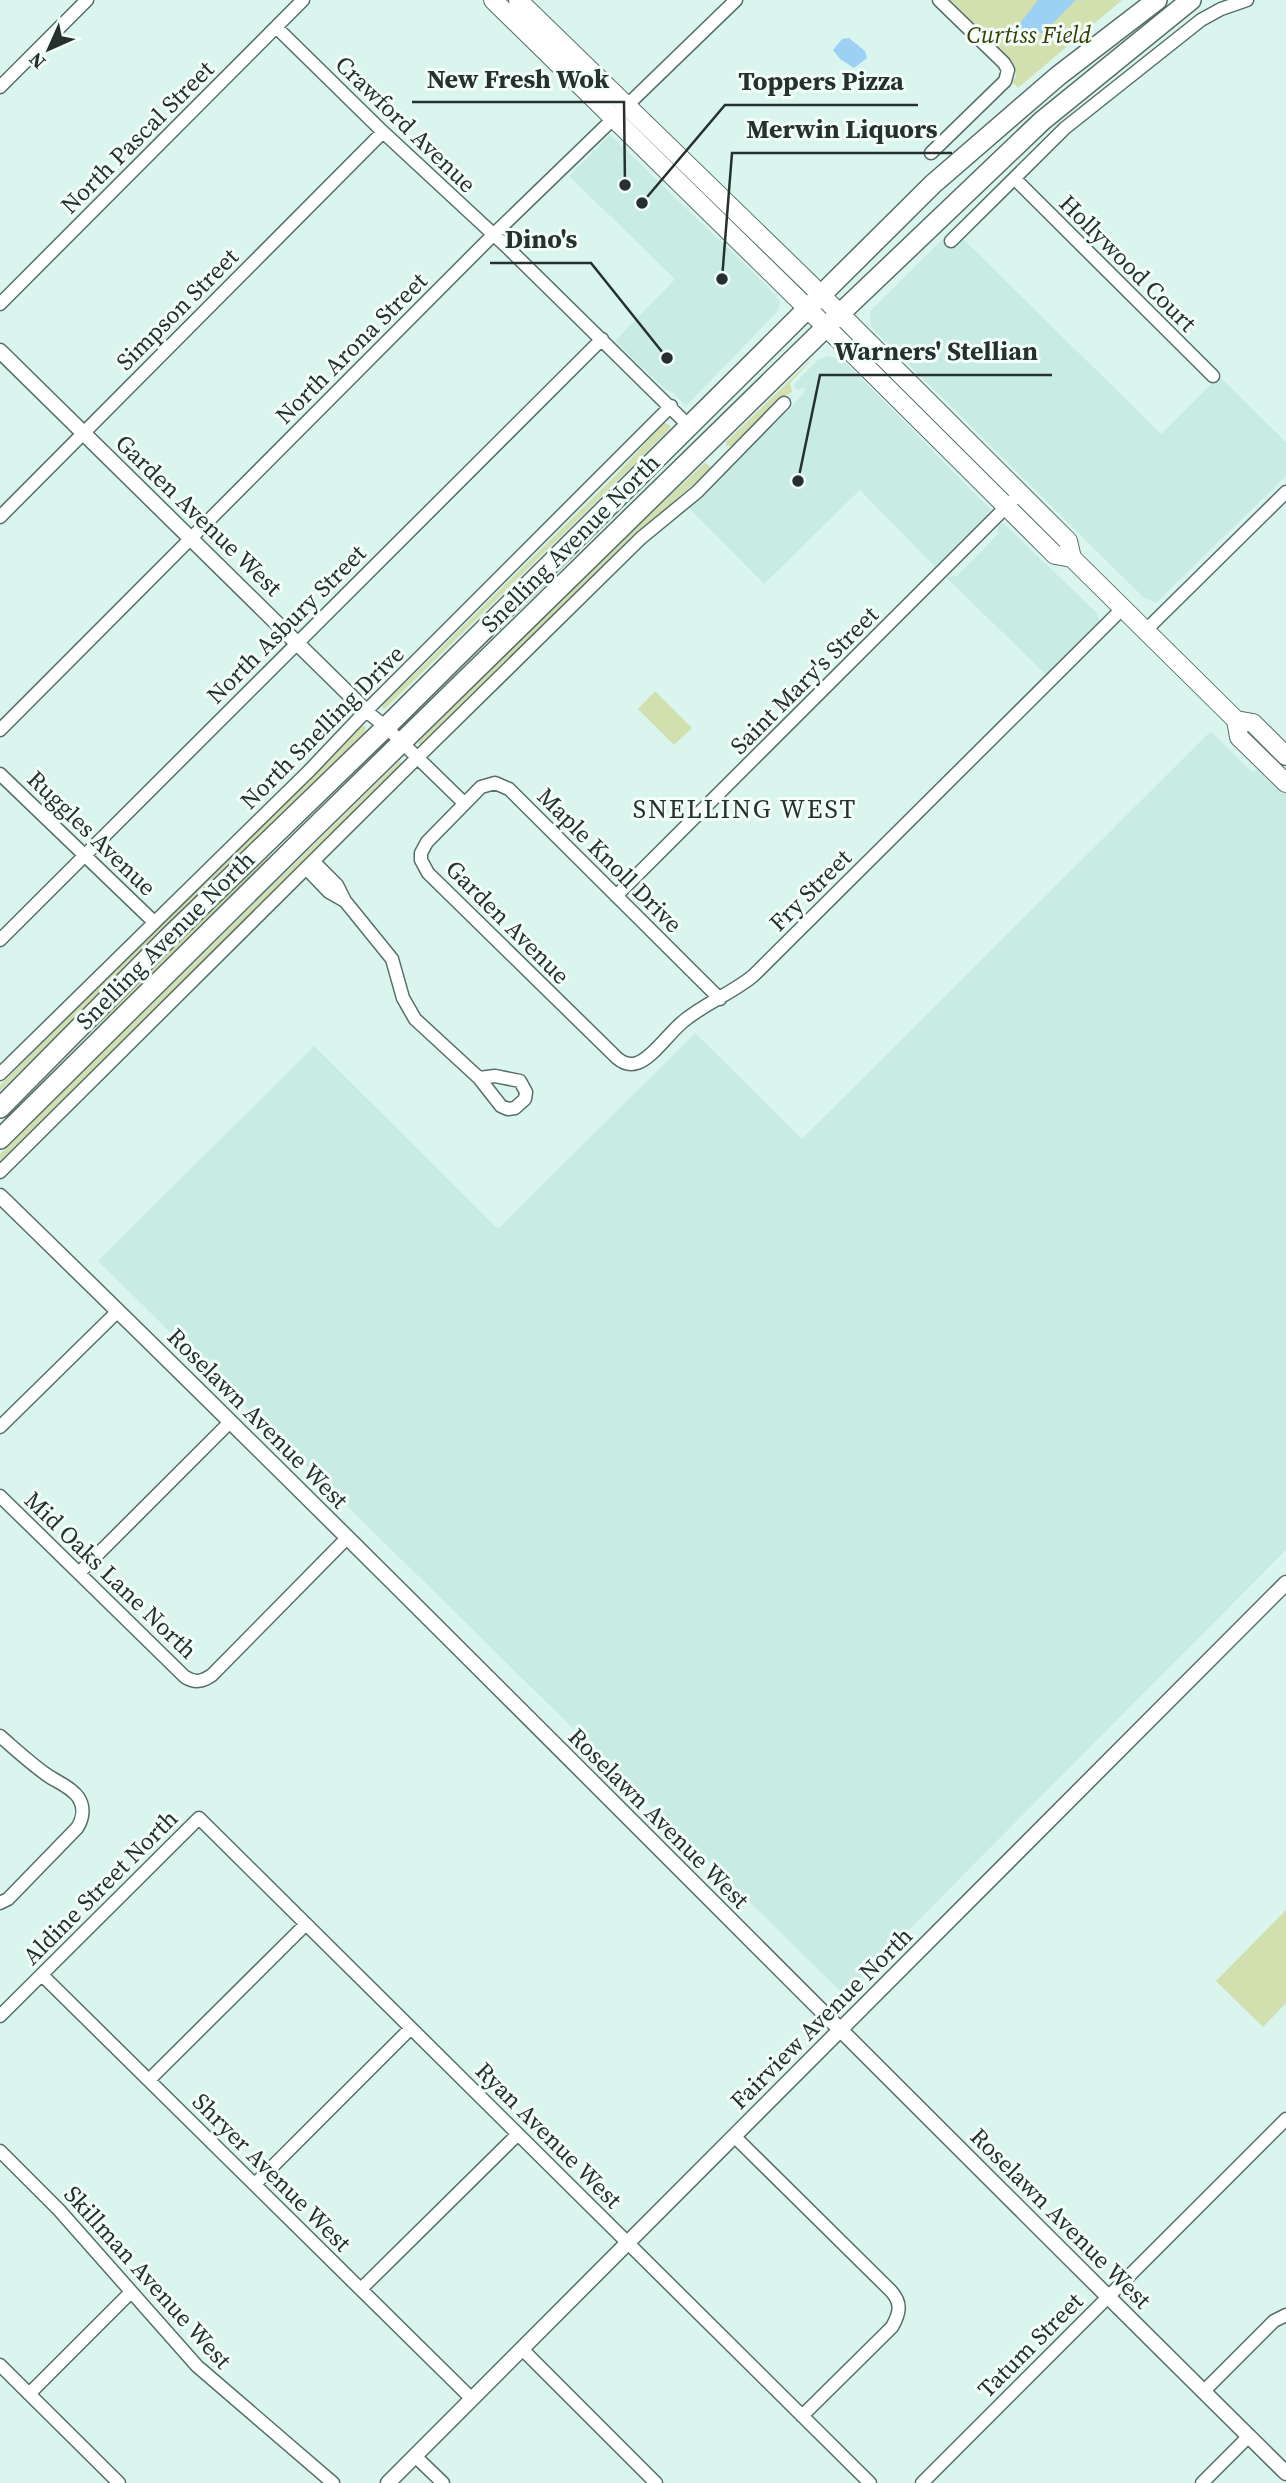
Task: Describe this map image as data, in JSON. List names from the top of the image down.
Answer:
{
  "streets": {
    "main road": ["Snelling Avenue North"],
    "street": [
      "Crawford Avenue",
      "North Pascal Street",
      "Hollywood Court",
      "Simpson Street",
      "North Arona Street",
      "Garden Avenue West",
      "North Asbury Street",
      "Saint Mary's Street",
      "North Snelling Drive",
      "Ruggles Avenue",
      "Maple Knoll Drive",
      "Fry Street",
      "Garden Avenue",
      "Roselawn Avenue West",
      "Mid Oaks Lane North",
      "Aldine Street North",
      "Fairview Avenue North",
      "Ryan Avenue West",
      "Shryer Avenue West",
      "Skillman Avenue West",
      "Tatum Street"
    ]
  },
  "crossings": [
    ["Crawford Avenue", "North Pascal Street"],
    ["Crawford Avenue", "Simpson Street"],
    ["Crawford Avenue", "North Arona Street"],
    ["Crawford Avenue", "Snelling Avenue North"],
    ["Crawford Avenue", "North Asbury Street"],
    ["Crawford Avenue", "North Snelling Drive"],
    ["Simpson Street", "Garden Avenue West"],
    ["North Arona Street", "Garden Avenue West"],
    ["Garden Avenue West", "North Asbury Street"],
    ["Garden Avenue West", "North Snelling Drive"],
    ["North Asbury Street", "Ruggles Avenue"],
    ["Saint Mary's Street", "Maple Knoll Drive"],
    ["North Snelling Drive", "Ruggles Avenue"],
    ["Maple Knoll Drive", "Fry Street"],
    ["Maple Knoll Drive", "Garden Avenue"],
    ["Fry Street", "Garden Avenue"],
    ["Roselawn Avenue West", "Mid Oaks Lane North"],
    ["Roselawn Avenue West", "Fairview Avenue North"],
    ["Roselawn Avenue West", "Tatum Street"],
    ["Aldine Street North", "Ryan Avenue West"],
    ["Aldine Street North", "Shryer Avenue West"],
    ["Fairview Avenue North", "Ryan Avenue West"],
    ["Fairview Avenue North", "Shryer Avenue West"]
  ],
  "districts": ["SNELLING WEST"],
  "parks": ["Curtiss Field"],
  "places": [
    "New Fresh Wok",
    "Toppers Pizza",
    "Merwin Liquors",
    "Dino's",
    "Warners' Stellian"
  ],
  "north": "bottom left"
}
